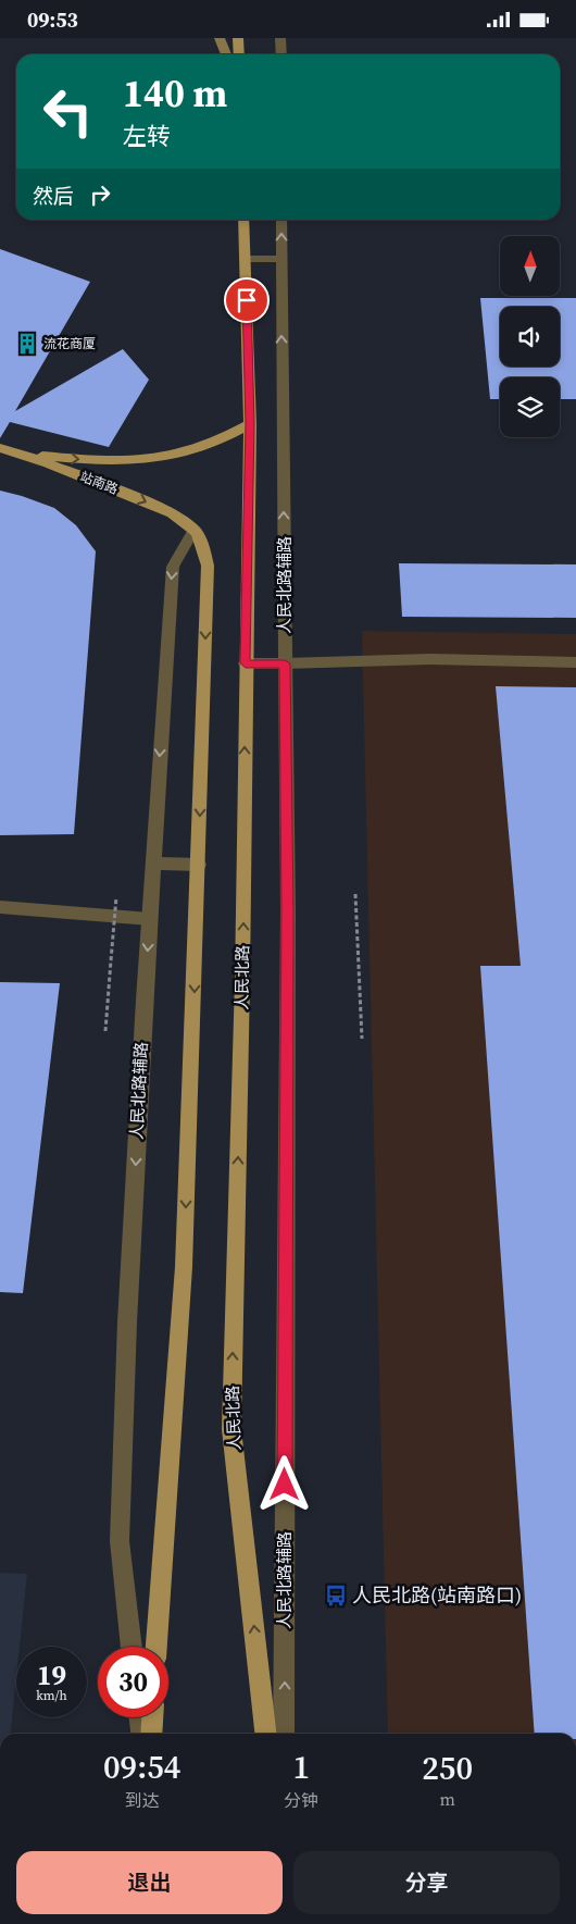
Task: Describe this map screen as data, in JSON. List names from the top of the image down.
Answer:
{
  "streets": {
    "main road": ["站南路", "人民北路"],
    "street": ["人民北路辅路"]
  },
  "crossings": [
    ["站南路", "人民北路辅路"]
  ],
  "one_way": ["站南路"],
  "places": {
    "building": ["流花商厦"],
    "bus stop": ["人民北路(站南路口)"]
  },
  "north": "top",
  "page": {
    "status": "09:53",
    "turn": ["140 m", "左转"],
    "then": "然后",
    "speed": "19 km/h",
    "limit": "30",
    "eta": [
      "09:54",
      "到达",
      "1",
      "分钟",
      "250",
      "m"
    ],
    "buttons": ["退出", "分享"]
  }
}
